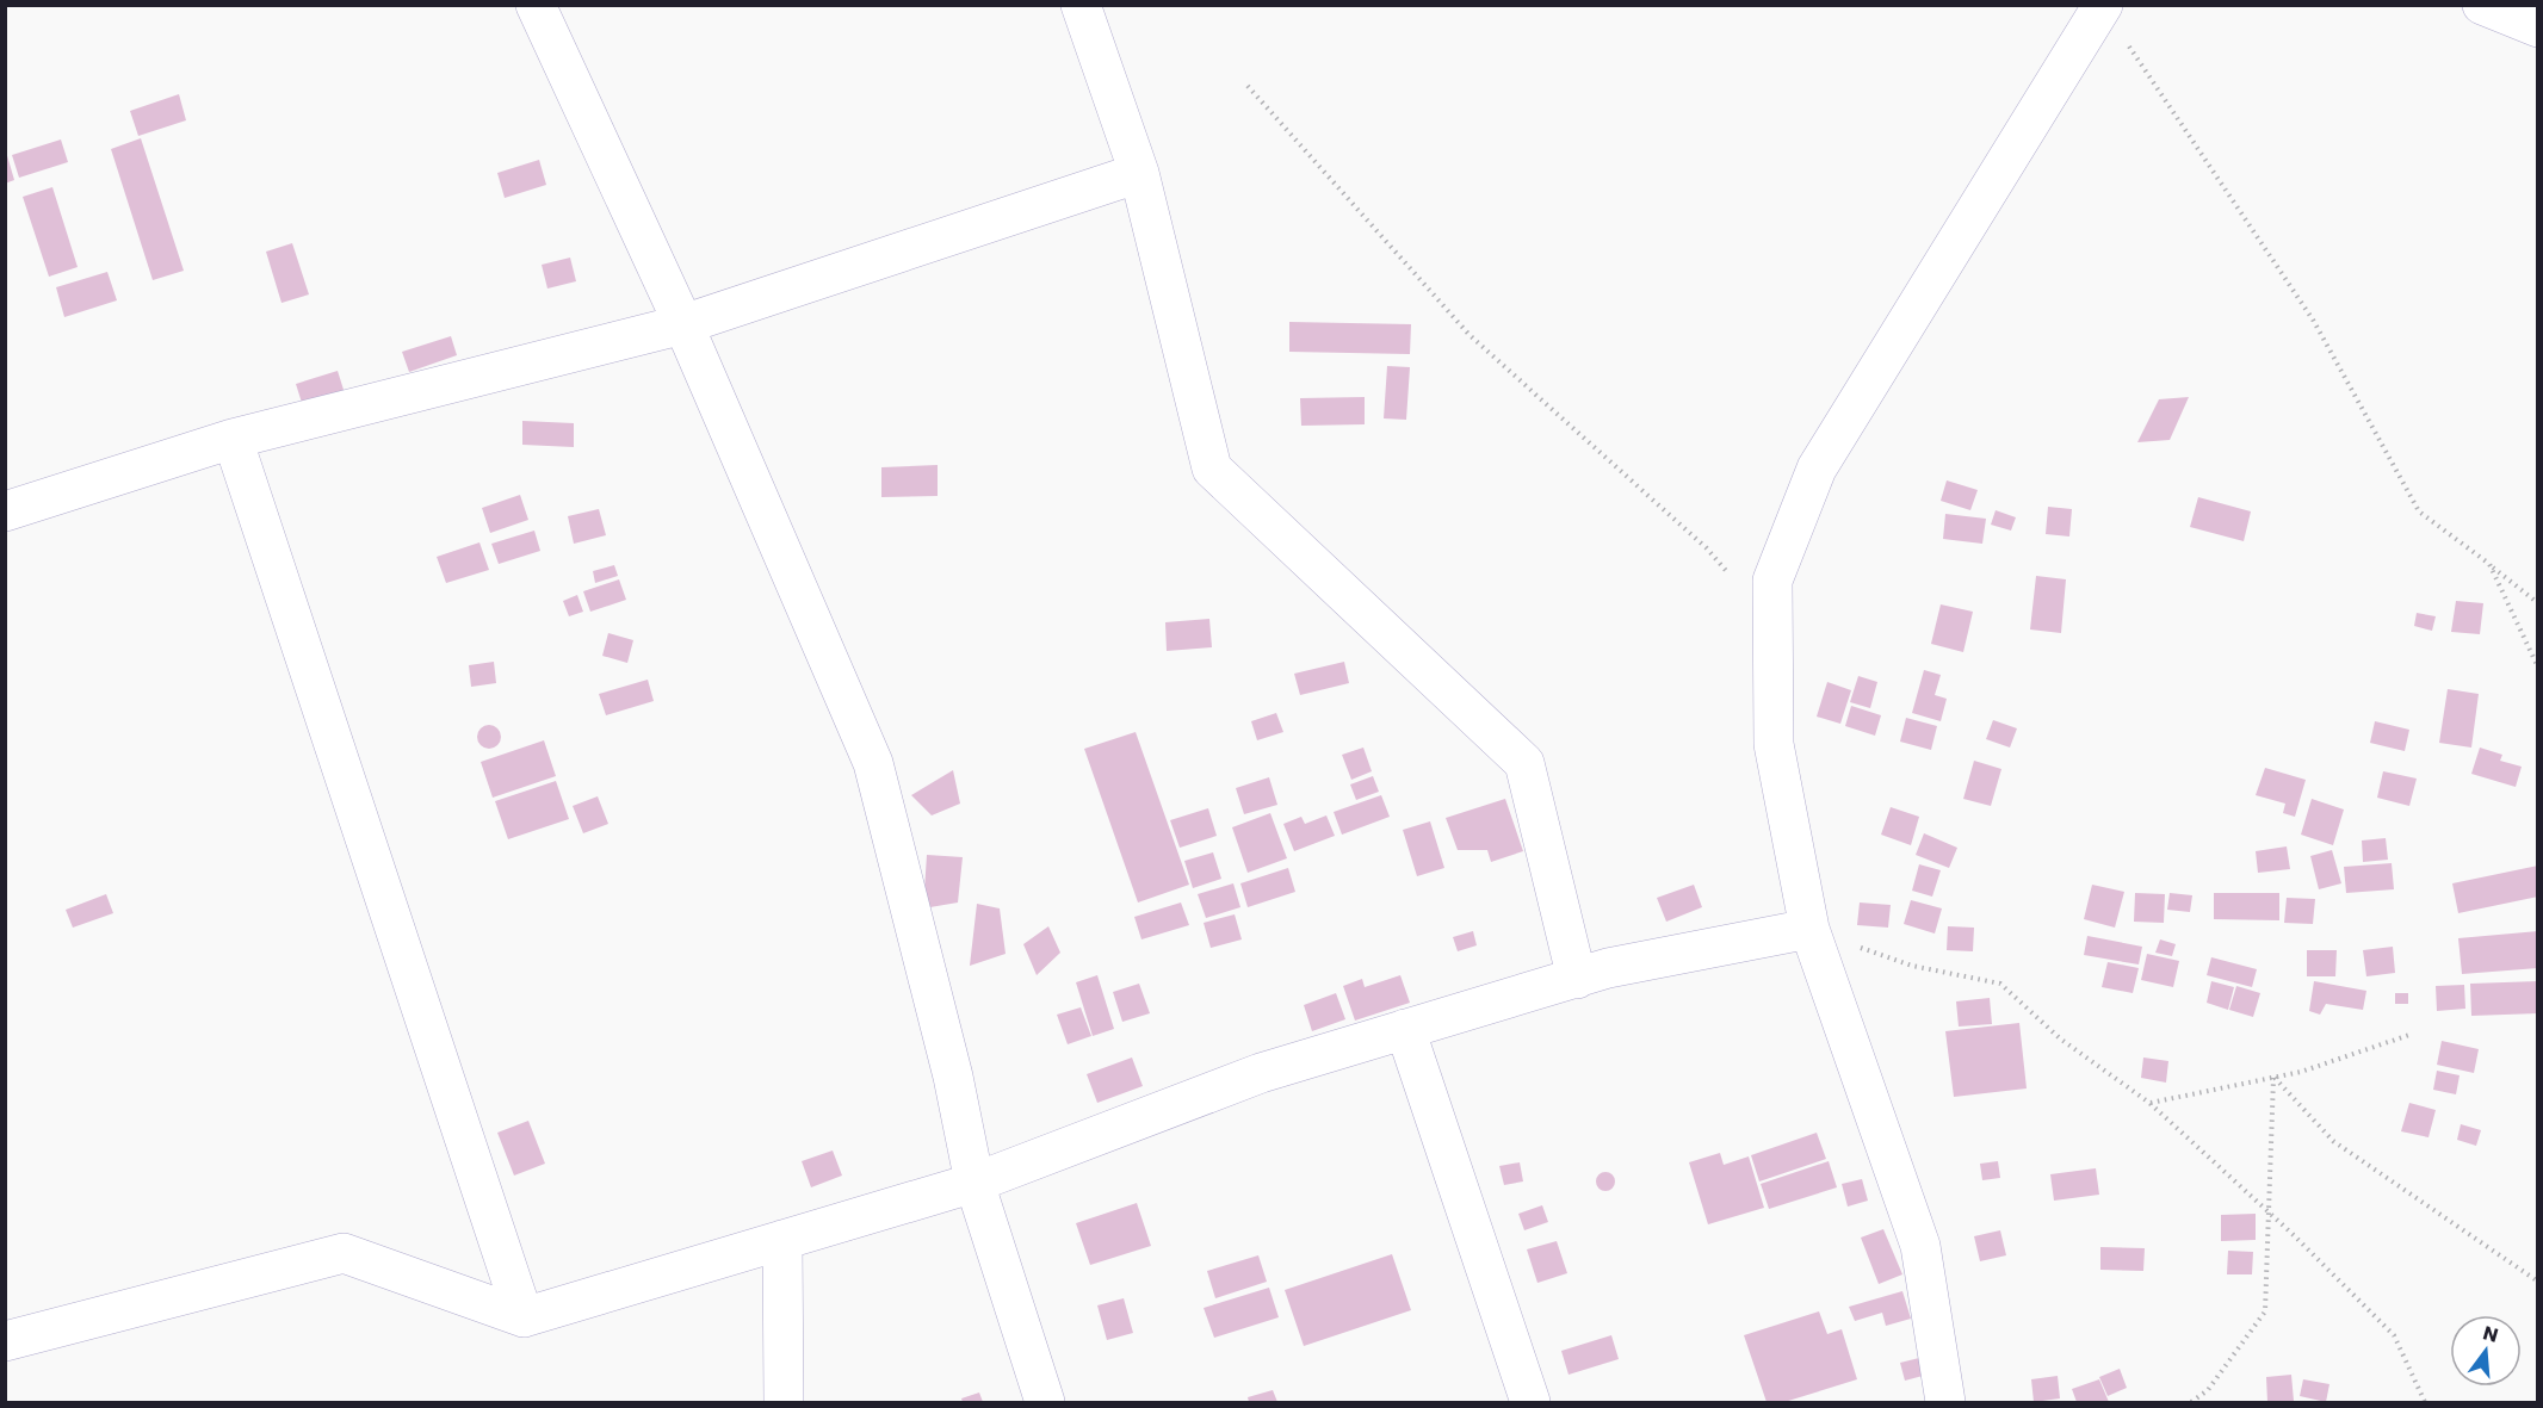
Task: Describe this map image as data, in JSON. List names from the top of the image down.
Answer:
{
  "north": "top"
}
